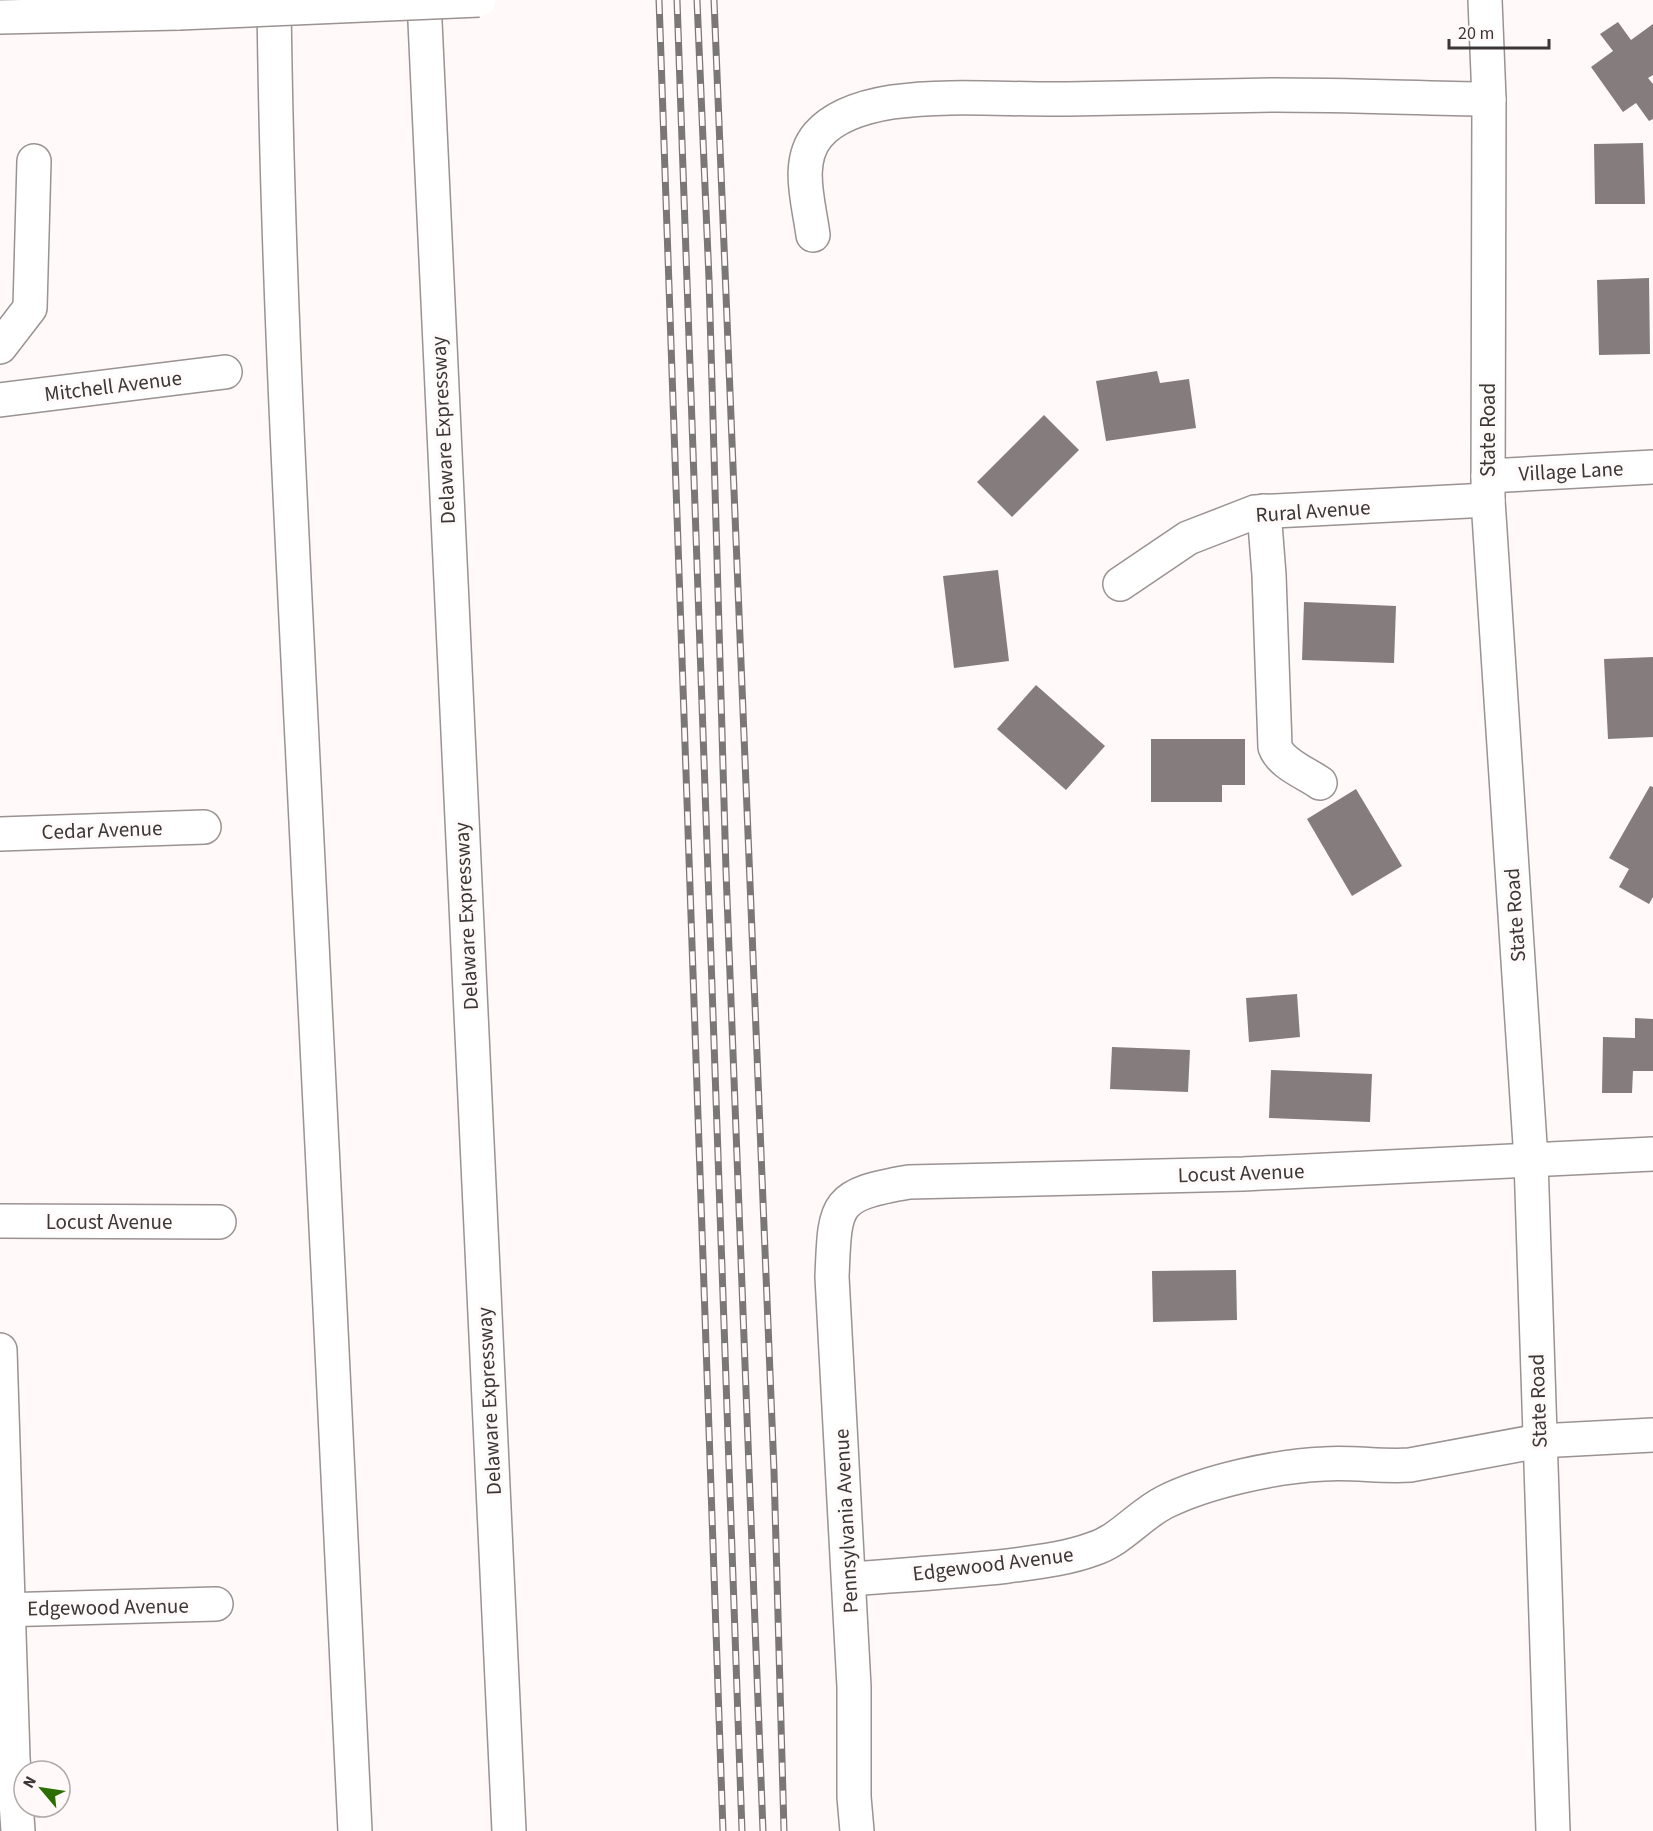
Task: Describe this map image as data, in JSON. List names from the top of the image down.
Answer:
{
  "streets": {
    "main road": [
      "Mitchell Avenue",
      "Delaware Expressway",
      "State Road",
      "Village Lane",
      "Rural Avenue",
      "Cedar Avenue",
      "Locust Avenue",
      "Pennsylvania Avenue",
      "Edgewood Avenue"
    ]
  },
  "crossings": [
    ["State Road", "Village Lane"],
    ["State Road", "Rural Avenue"],
    ["State Road", "Locust Avenue"],
    ["State Road", "Edgewood Avenue"],
    ["Village Lane", "Rural Avenue"],
    ["Locust Avenue", "Pennsylvania Avenue"],
    ["Pennsylvania Avenue", "Edgewood Avenue"]
  ],
  "scale_bar": "20 m",
  "north": "top left"
}
